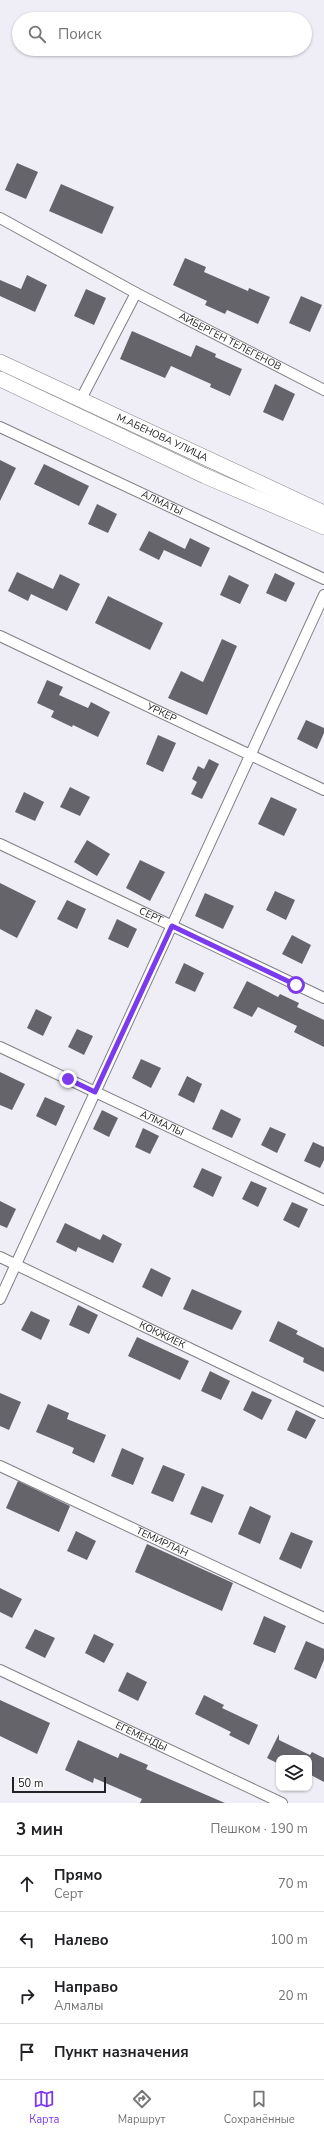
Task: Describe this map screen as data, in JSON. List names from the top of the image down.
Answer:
{
  "streets": {
    "main road": ["М.АБЕНОВА УЛИЦА"],
    "street": [
      "АЙБЕРГЕН ТЕЛЕГЕНОВ",
      "АЛМАТЫ",
      "УРКЕР",
      "СЕРТ",
      "АЛМАЛЫ",
      "КОКЖИЕК",
      "ТЕМИРЛАН",
      "ЕГЕМЕНДЫ"
    ]
  },
  "scale_bar": "50 m",
  "page": {
    "search": "Поиск",
    "scale": "50 m",
    "heading": ["3 мин", "Пешком · 190 m"],
    "list": [
      ["Прямо", "Серт", "70 m"],
      ["Налево", "100 m"],
      ["Направо", "Алмалы", "20 m"],
      "Пункт назначения"
    ],
    "nav": ["Карта", "Маршрут", "Сохранённые"]
  }
}
